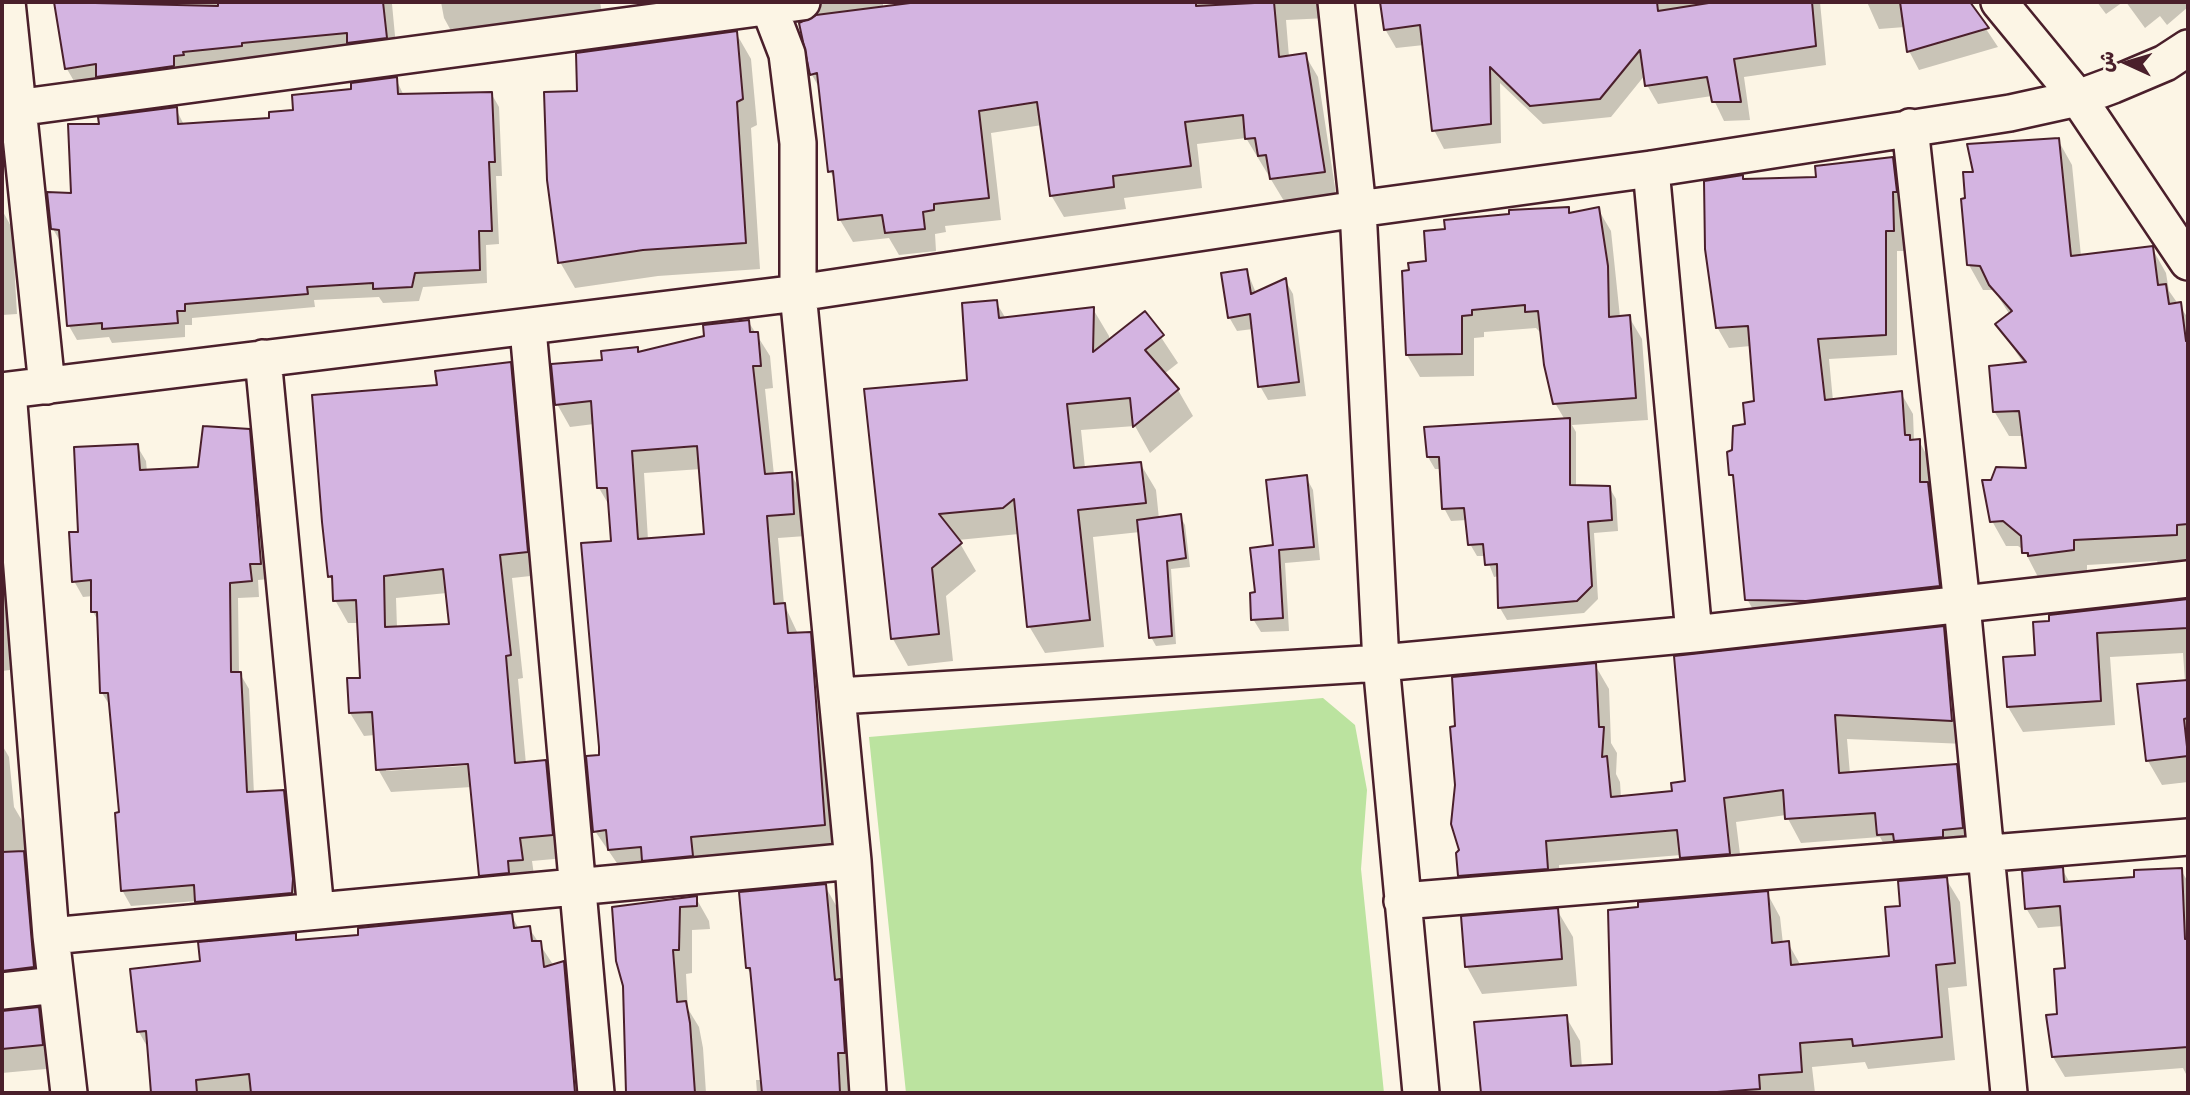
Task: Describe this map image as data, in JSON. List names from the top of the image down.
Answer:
{
  "north": "left"
}
